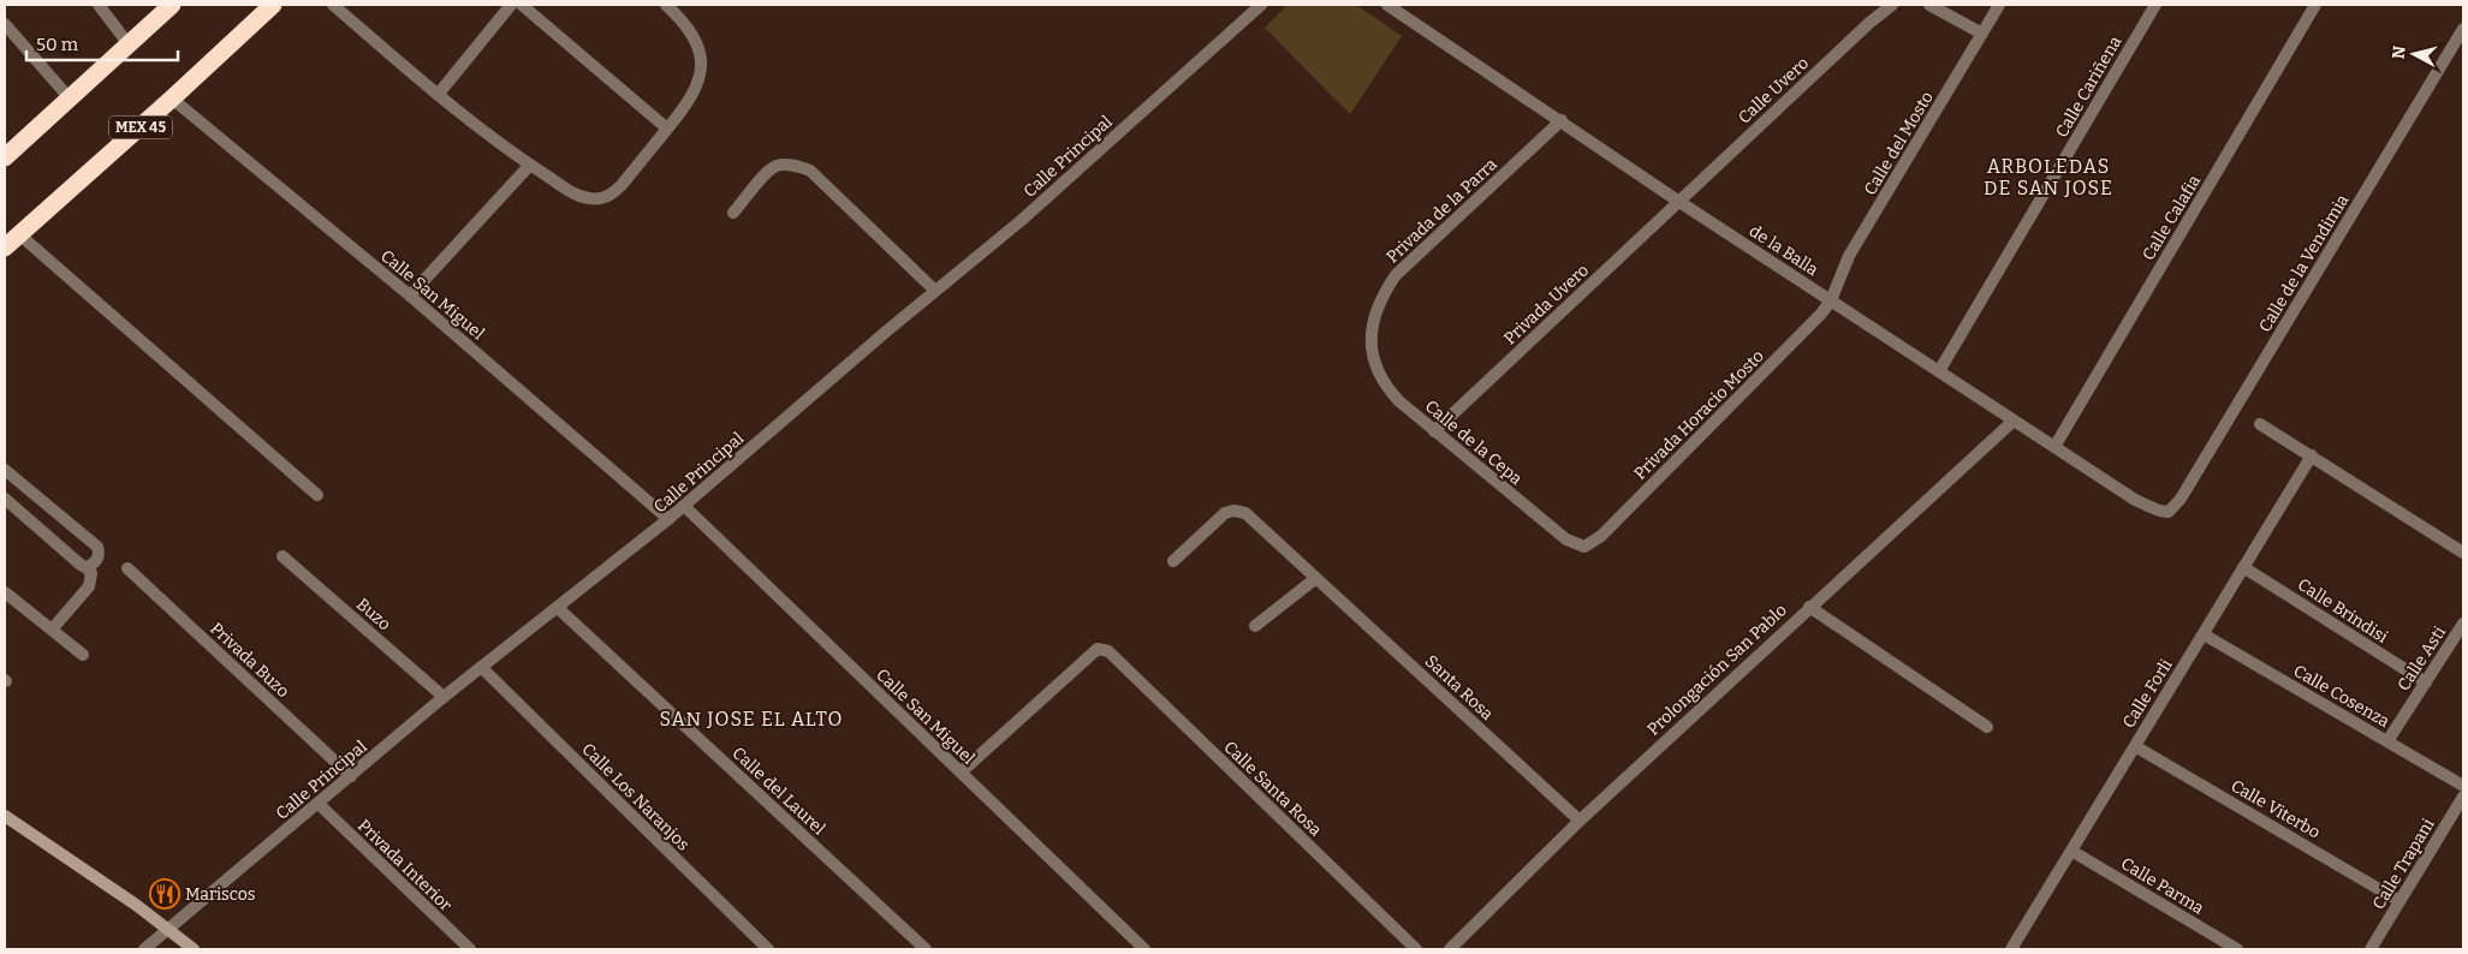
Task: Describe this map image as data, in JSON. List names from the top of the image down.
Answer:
{
  "streets": {
    "highway": ["MEX 45"],
    "street": [
      "Calle Cariñena",
      "Calle Uvero",
      "Calle del Mosto",
      "Calle Principal",
      "Privada de la Parra",
      "Calle Calafia",
      "de la Balla",
      "Calle de la Vendimia",
      "Calle San Miguel",
      "Privada Uvero",
      "Privada Horacio Mosto",
      "Calle de la Cepa",
      "Calle Brindisi",
      "Buzo",
      "Calle Asti",
      "Privada Buzo",
      "Prolongación San Pablo",
      "Santa Rosa",
      "Calle Forli",
      "Calle Cosenza",
      "Calle Santa Rosa",
      "Calle del Laurel",
      "Calle Los Naranjos",
      "Calle Viterbo",
      "Calle Trapani",
      "Privada Interior",
      "Calle Parma"
    ]
  },
  "crossings": [
    ["Calle Cariñena", "de la Balla"],
    ["Calle Uvero", "de la Balla"],
    ["Calle Uvero", "Privada Uvero"],
    ["MEX 45", "Calle San Miguel"],
    ["Calle del Mosto", "de la Balla"],
    ["Calle del Mosto", "Privada Horacio Mosto"],
    ["Calle Principal", "Calle San Miguel"],
    ["Calle Principal", "Buzo"],
    ["Calle Principal", "Privada Buzo"],
    ["Calle Principal", "Calle del Laurel"],
    ["Calle Principal", "Calle Los Naranjos"],
    ["Calle Principal", "Privada Interior"],
    ["Privada de la Parra", "de la Balla"],
    ["Privada de la Parra", "Calle de la Cepa"],
    ["Calle Calafia", "de la Balla"],
    ["de la Balla", "Calle de la Vendimia"],
    ["de la Balla", "Privada Uvero"],
    ["de la Balla", "Privada Horacio Mosto"],
    ["de la Balla", "Prolongación San Pablo"],
    ["Calle San Miguel", "Calle Santa Rosa"],
    ["Privada Uvero", "Calle de la Cepa"],
    ["Privada Horacio Mosto", "Calle de la Cepa"],
    ["Calle Brindisi", "Calle Asti"],
    ["Calle Brindisi", "Calle Forli"],
    ["Calle Asti", "Calle Cosenza"],
    ["Prolongación San Pablo", "Santa Rosa"],
    ["Calle Forli", "Calle Cosenza"],
    ["Calle Forli", "Calle Viterbo"],
    ["Calle Forli", "Calle Parma"],
    ["Calle Viterbo", "Calle Trapani"]
  ],
  "districts": ["ARBOLEDAS DE SAN JOSE", "SAN JOSE EL ALTO"],
  "places": {
    "restaurant": ["Mariscos"]
  },
  "scale_bar": "50 m",
  "north": "left"
}
